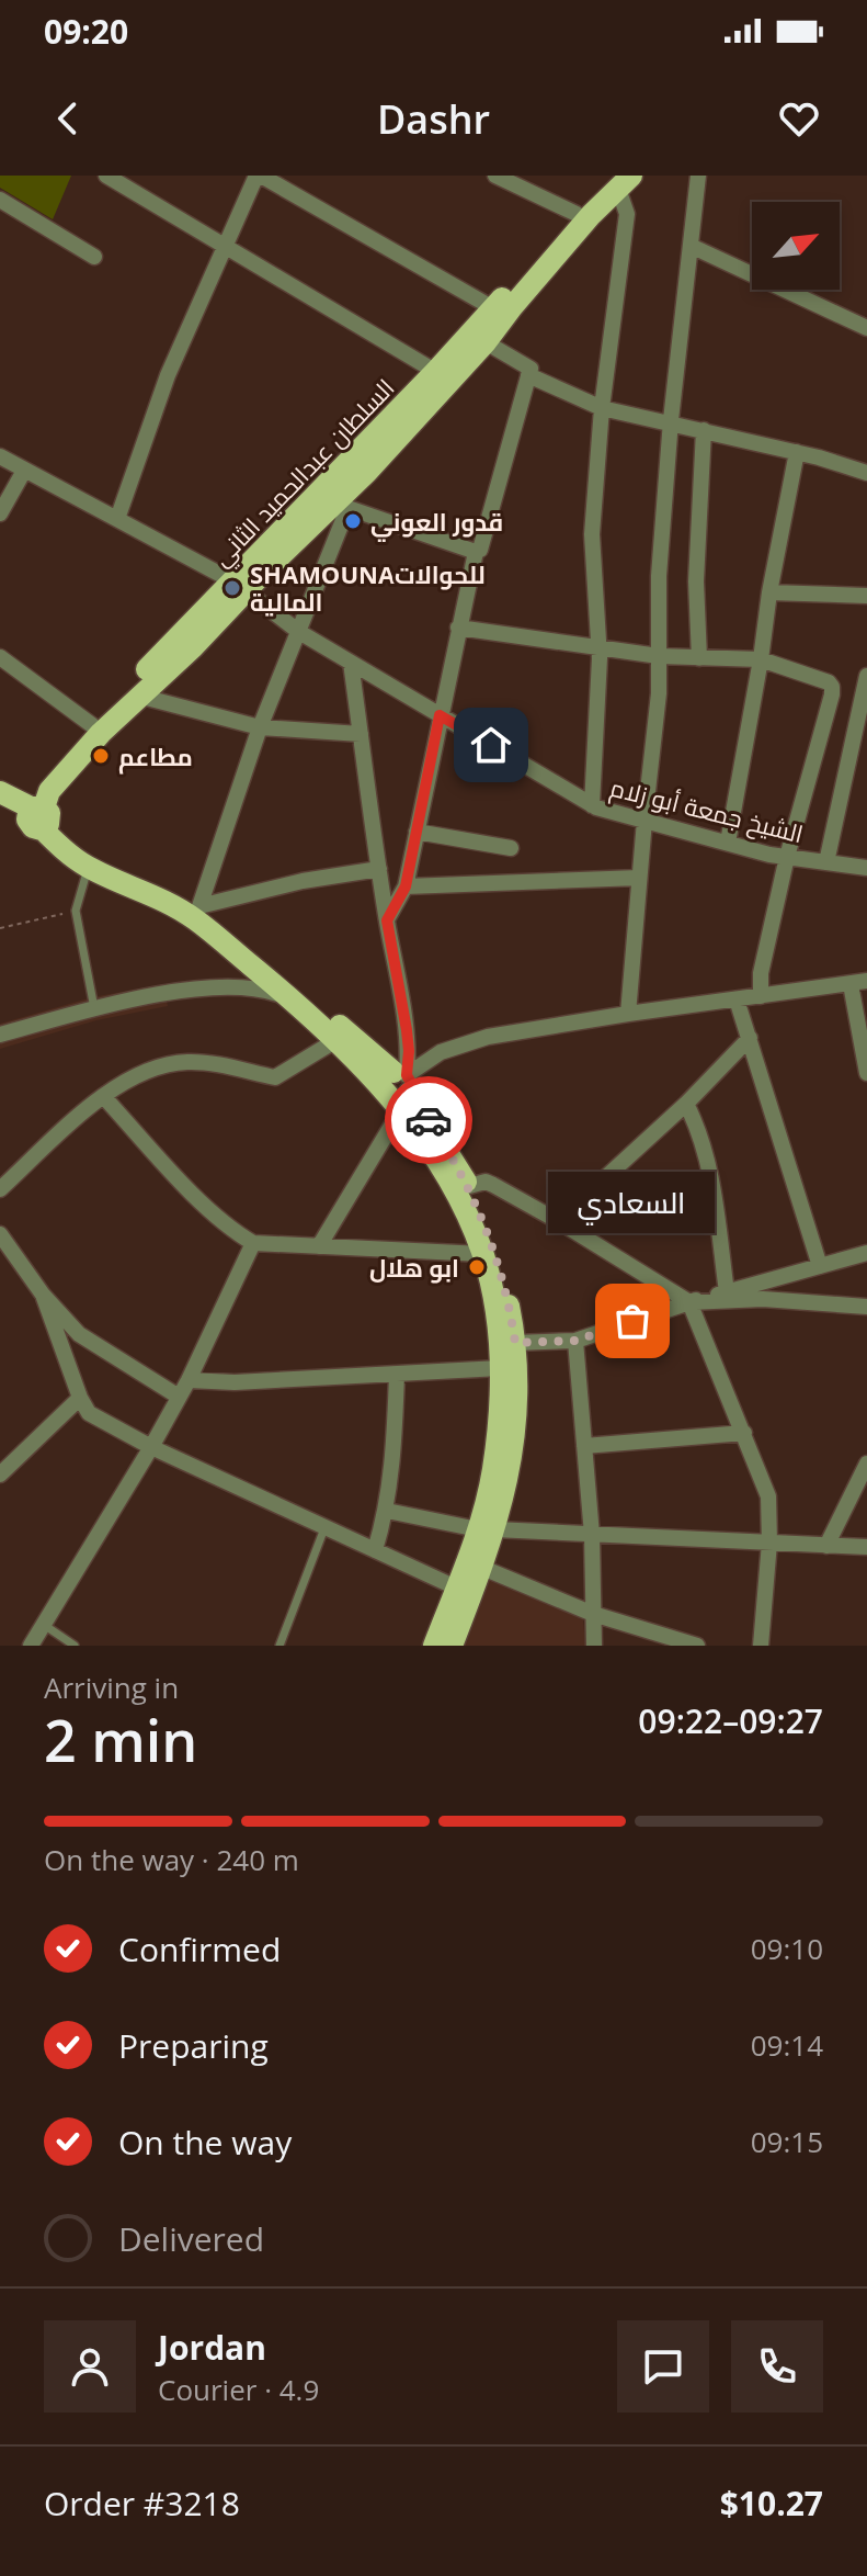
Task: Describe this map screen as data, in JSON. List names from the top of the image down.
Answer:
{
  "streets": {
    "main road": ["السلطان عبدالحميد الثاني"],
    "street": ["الشيخ جمعة أبو زلام"]
  },
  "crossings": [
    ["السلطان عبدالحميد الثاني", "الشيخ جمعة أبو زلام"]
  ],
  "places": [
    "قدور العوني",
    "SHAMOUNAللحوالات المالية",
    "مطاعم",
    "ابو هلال",
    "السعادي"
  ],
  "north": "top right",
  "page": {
    "status": "09:20",
    "header": "Dashr",
    "bubble": "السعادي",
    "heading": ["2 min", "Arriving in", "09:22–09:27"],
    "panel": [
      "Jordan",
      "Courier · 4.9",
      "Order #3218",
      "$10.27"
    ],
    "bar": "On the way · 240 m",
    "list": [
      ["Confirmed", "09:10"],
      ["Preparing", "09:14"],
      ["On the way", "09:15"],
      "Delivered"
    ]
  }
}
